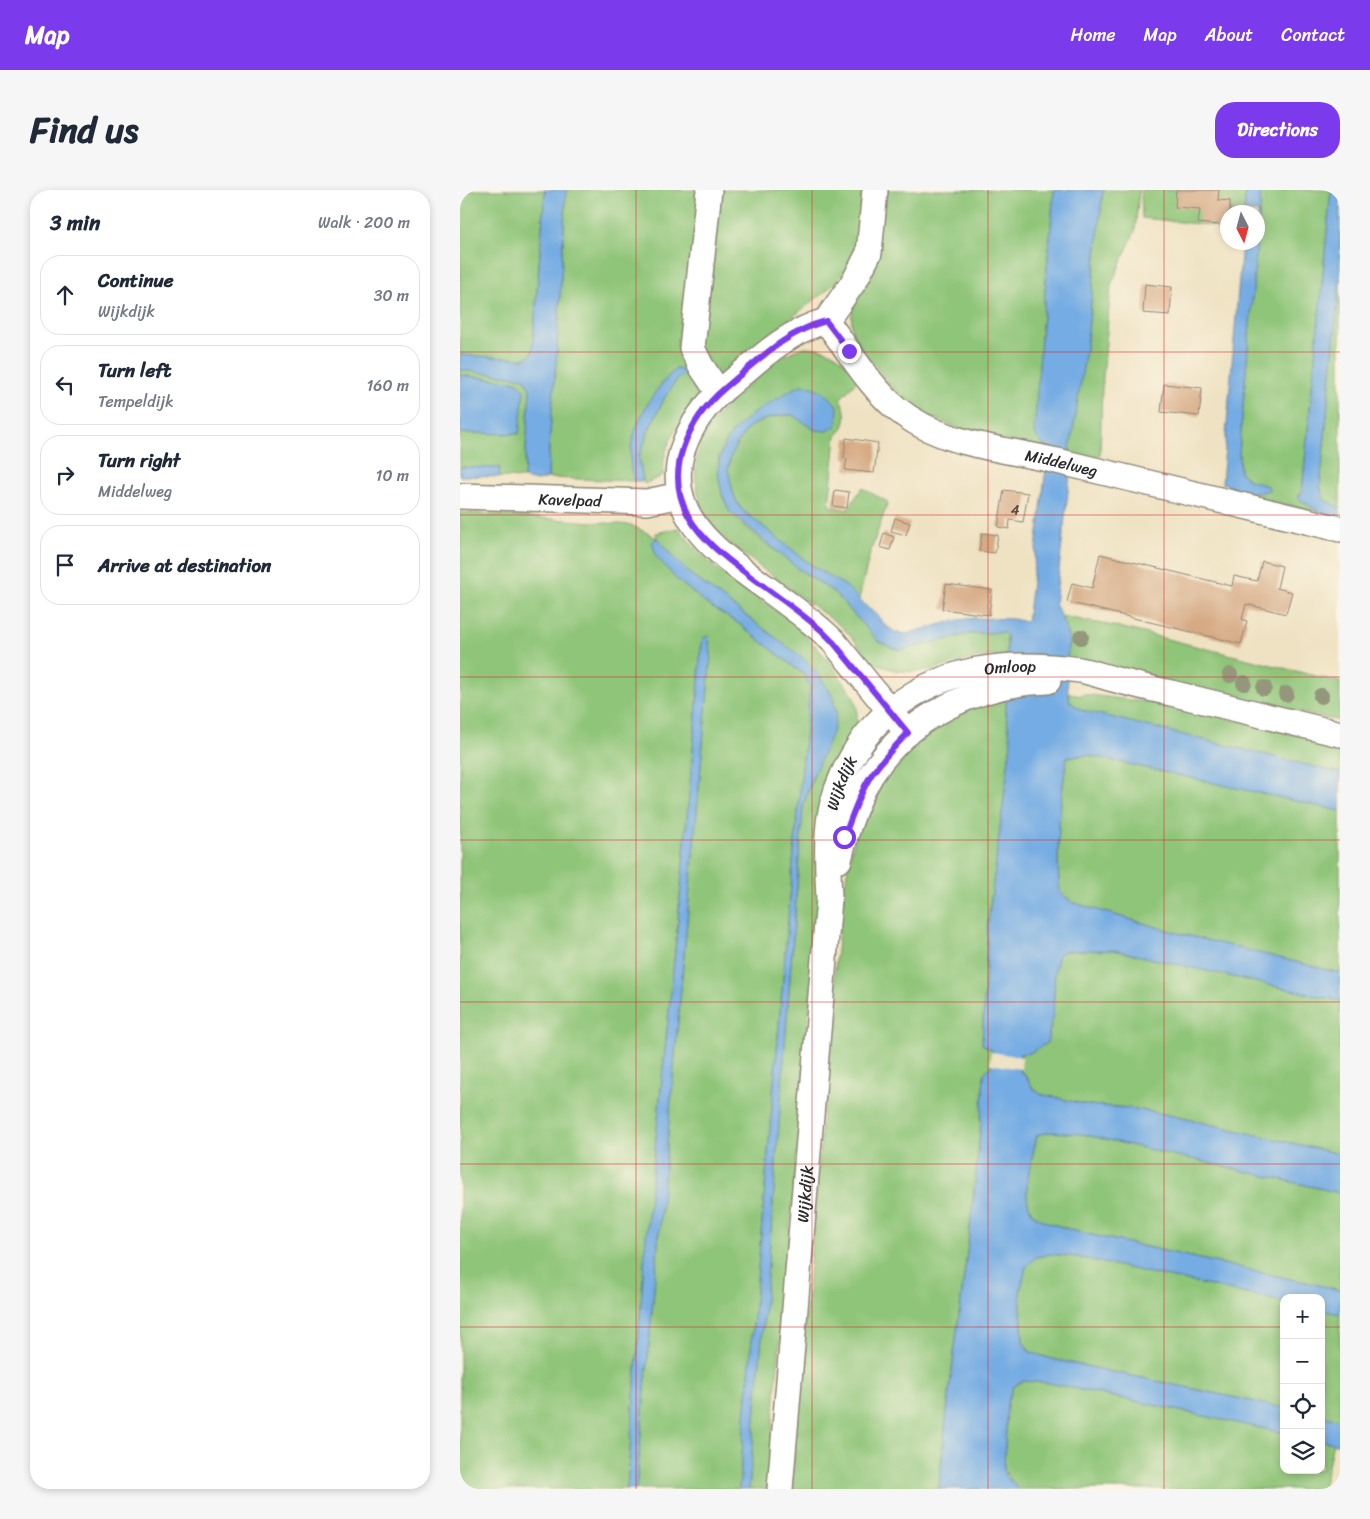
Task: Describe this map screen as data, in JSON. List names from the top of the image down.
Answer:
{
  "streets": {
    "street": [
      "Middelweg",
      "Kavelpad",
      "Omloop",
      "Wijkdijk"
    ]
  },
  "crossings": [
    ["Omloop", "Wijkdijk"]
  ],
  "house_numbers": ["4"],
  "north": "bottom",
  "page": {
    "header": "Map",
    "nav": [
      "Home",
      "Map",
      "About",
      "Contact"
    ],
    "title": "Find us",
    "buttons": "Directions",
    "heading": ["3 min", "Walk · 200 m"],
    "list": [
      ["Continue", "Wijkdijk", "30 m"],
      ["Turn left", "Tempeldijk", "160 m"],
      ["Turn right", "Middelweg", "10 m"],
      "Arrive at destination"
    ],
    "map_buttons": ["+", "−"]
  }
}
